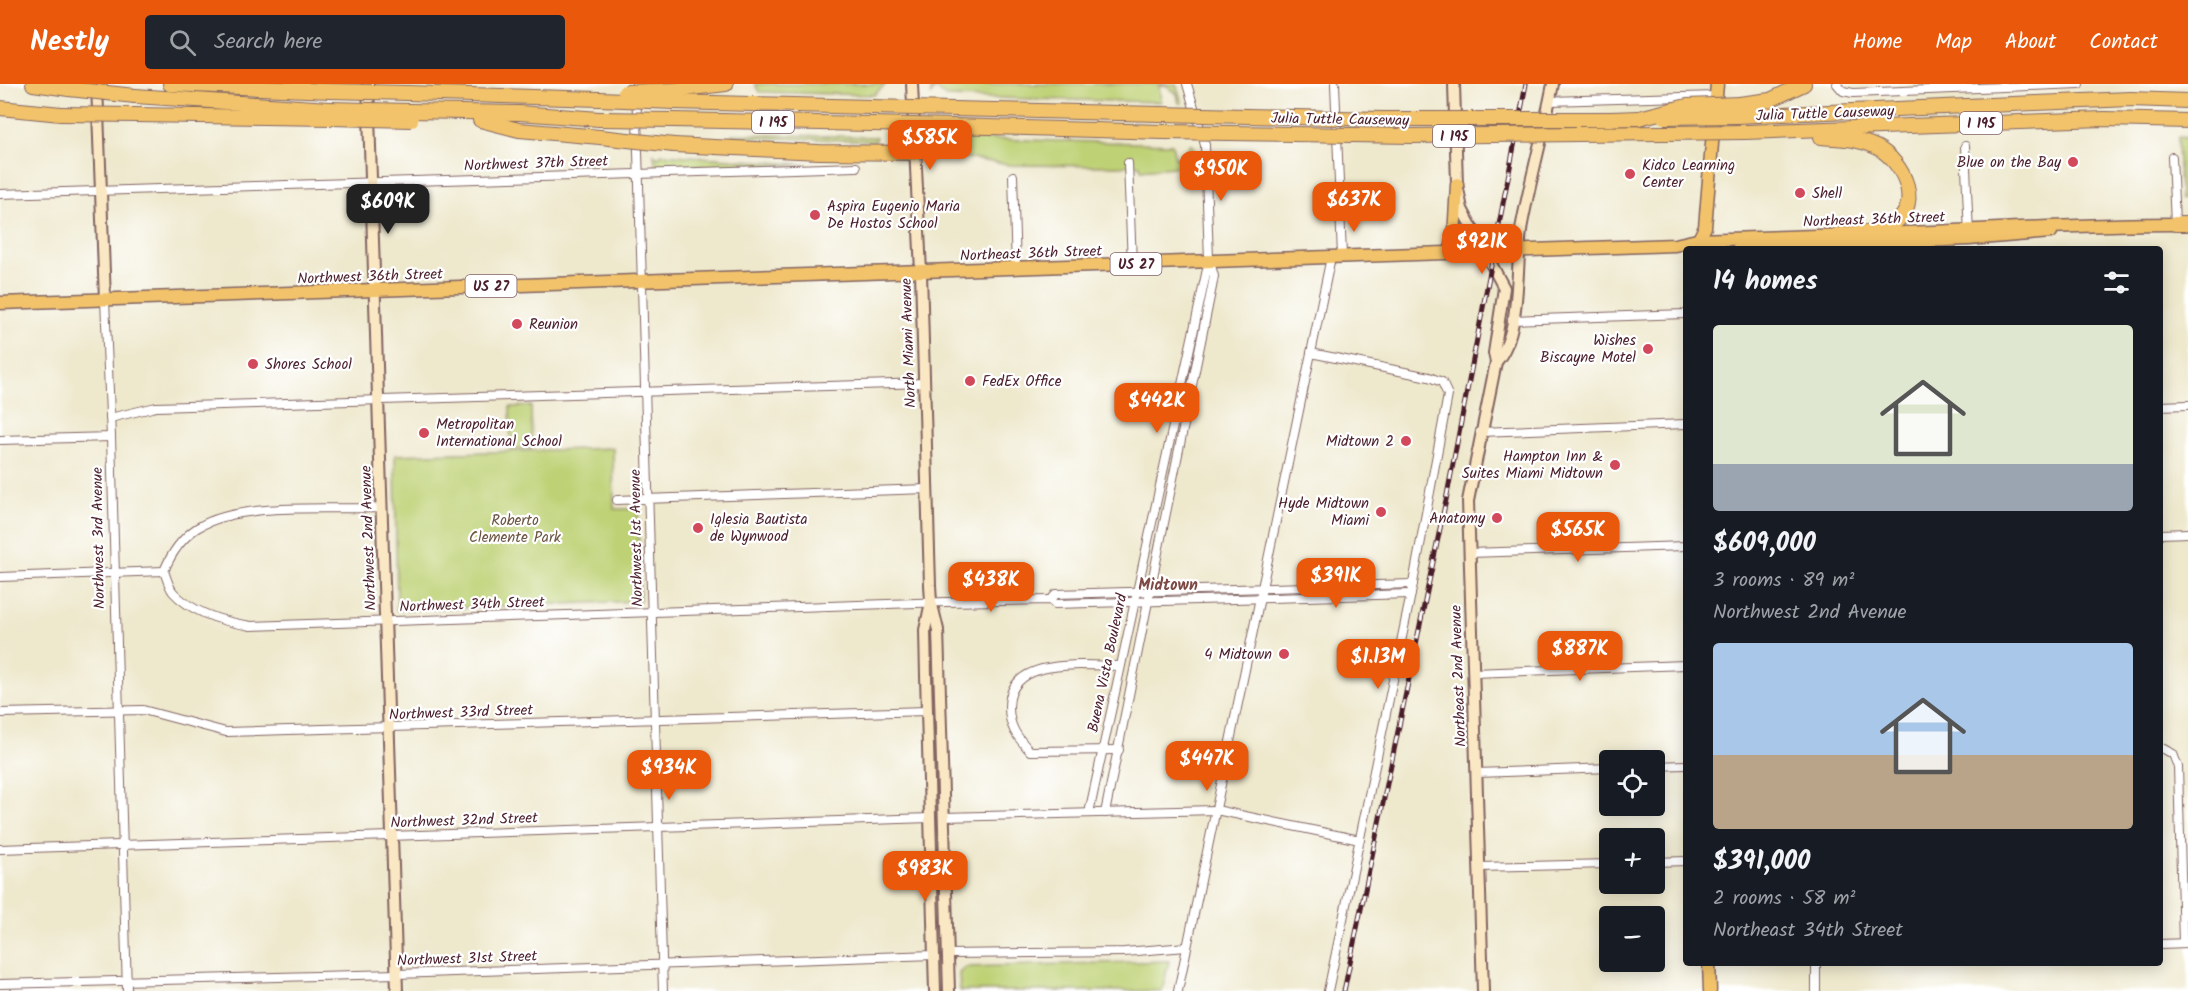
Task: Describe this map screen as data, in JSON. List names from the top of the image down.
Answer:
{
  "streets": {
    "highway": ["Julia Tuttle Causeway", "I 195"],
    "main road": [
      "Northeast 36th Street",
      "US 27",
      "Northwest 36th Street",
      "North Miami Avenue",
      "Northwest 3rd Avenue",
      "Northwest 2nd Avenue",
      "Northeast 2nd Avenue"
    ],
    "street": [
      "Northwest 37th Street",
      "Northwest 1st Avenue",
      "Northwest 34th Street",
      "Buena Vista Boulevard",
      "Northwest 33rd Street",
      "Northwest 32nd Street",
      "Northwest 31st Street"
    ]
  },
  "crossings": [
    ["Northwest 37th Street", "Northwest 3rd Avenue"],
    ["Northwest 37th Street", "Northwest 2nd Avenue"],
    ["Northwest 37th Street", "Northwest 1st Avenue"],
    ["Northeast 36th Street", "Northwest 36th Street"],
    ["Northeast 36th Street", "North Miami Avenue"],
    ["Northeast 36th Street", "Buena Vista Boulevard"],
    ["Northeast 36th Street", "Northeast 2nd Avenue"],
    ["Northwest 36th Street", "North Miami Avenue"],
    ["Northwest 36th Street", "Northwest 3rd Avenue"],
    ["Northwest 36th Street", "Northwest 2nd Avenue"],
    ["Northwest 36th Street", "Northwest 1st Avenue"],
    ["North Miami Avenue", "Northwest 34th Street"],
    ["North Miami Avenue", "Northwest 33rd Street"],
    ["North Miami Avenue", "Northwest 32nd Street"],
    ["North Miami Avenue", "Northwest 31st Street"],
    ["Northwest 3rd Avenue", "Northwest 33rd Street"],
    ["Northwest 3rd Avenue", "Northwest 32nd Street"],
    ["Northwest 3rd Avenue", "Northwest 31st Street"],
    ["Northwest 2nd Avenue", "Northwest 34th Street"],
    ["Northwest 2nd Avenue", "Northwest 33rd Street"],
    ["Northwest 2nd Avenue", "Northwest 32nd Street"],
    ["Northwest 2nd Avenue", "Northwest 31st Street"],
    ["Northwest 1st Avenue", "Northwest 34th Street"],
    ["Northwest 1st Avenue", "Northwest 33rd Street"],
    ["Northwest 1st Avenue", "Northwest 32nd Street"],
    ["Northwest 1st Avenue", "Northwest 31st Street"]
  ],
  "districts": ["Midtown"],
  "parks": ["Roberto Clemente Park"],
  "places": [
    "Blue on the Bay",
    "Kidco Learning Center",
    "Shell",
    "Aspira Eugenio Maria De Hostos School",
    "Reunion",
    "Wishes Biscayne Motel",
    "Shores School",
    "FedEx Office",
    "Metropolitan International School",
    "Midtown 2",
    "Hampton Inn & Suites Miami Midtown",
    "Hyde Midtown Miami",
    "Anatomy",
    "Iglesia Bautista de Wynwood",
    "4 Midtown"
  ],
  "page": {
    "header": "Nestly",
    "search": "Search here",
    "nav": [
      "Home",
      "Map",
      "About",
      "Contact"
    ],
    "price": [
      "$585K",
      "$950K",
      "$637K",
      "$609K",
      "$921K",
      "$442K",
      "$565K",
      "$391K",
      "$438K",
      "$887K",
      "$1.13M",
      "$447K",
      "$934K",
      "$983K"
    ],
    "heading": "14 homes",
    "list": [
      {
        "name": "$609,000",
        "note": "3 rooms · 89 m² · Northwest 2nd Avenue"
      },
      {
        "name": "$391,000",
        "note": "2 rooms · 58 m² · Northeast 34th Street"
      }
    ],
    "map_buttons": ["+", "−"]
  }
}
